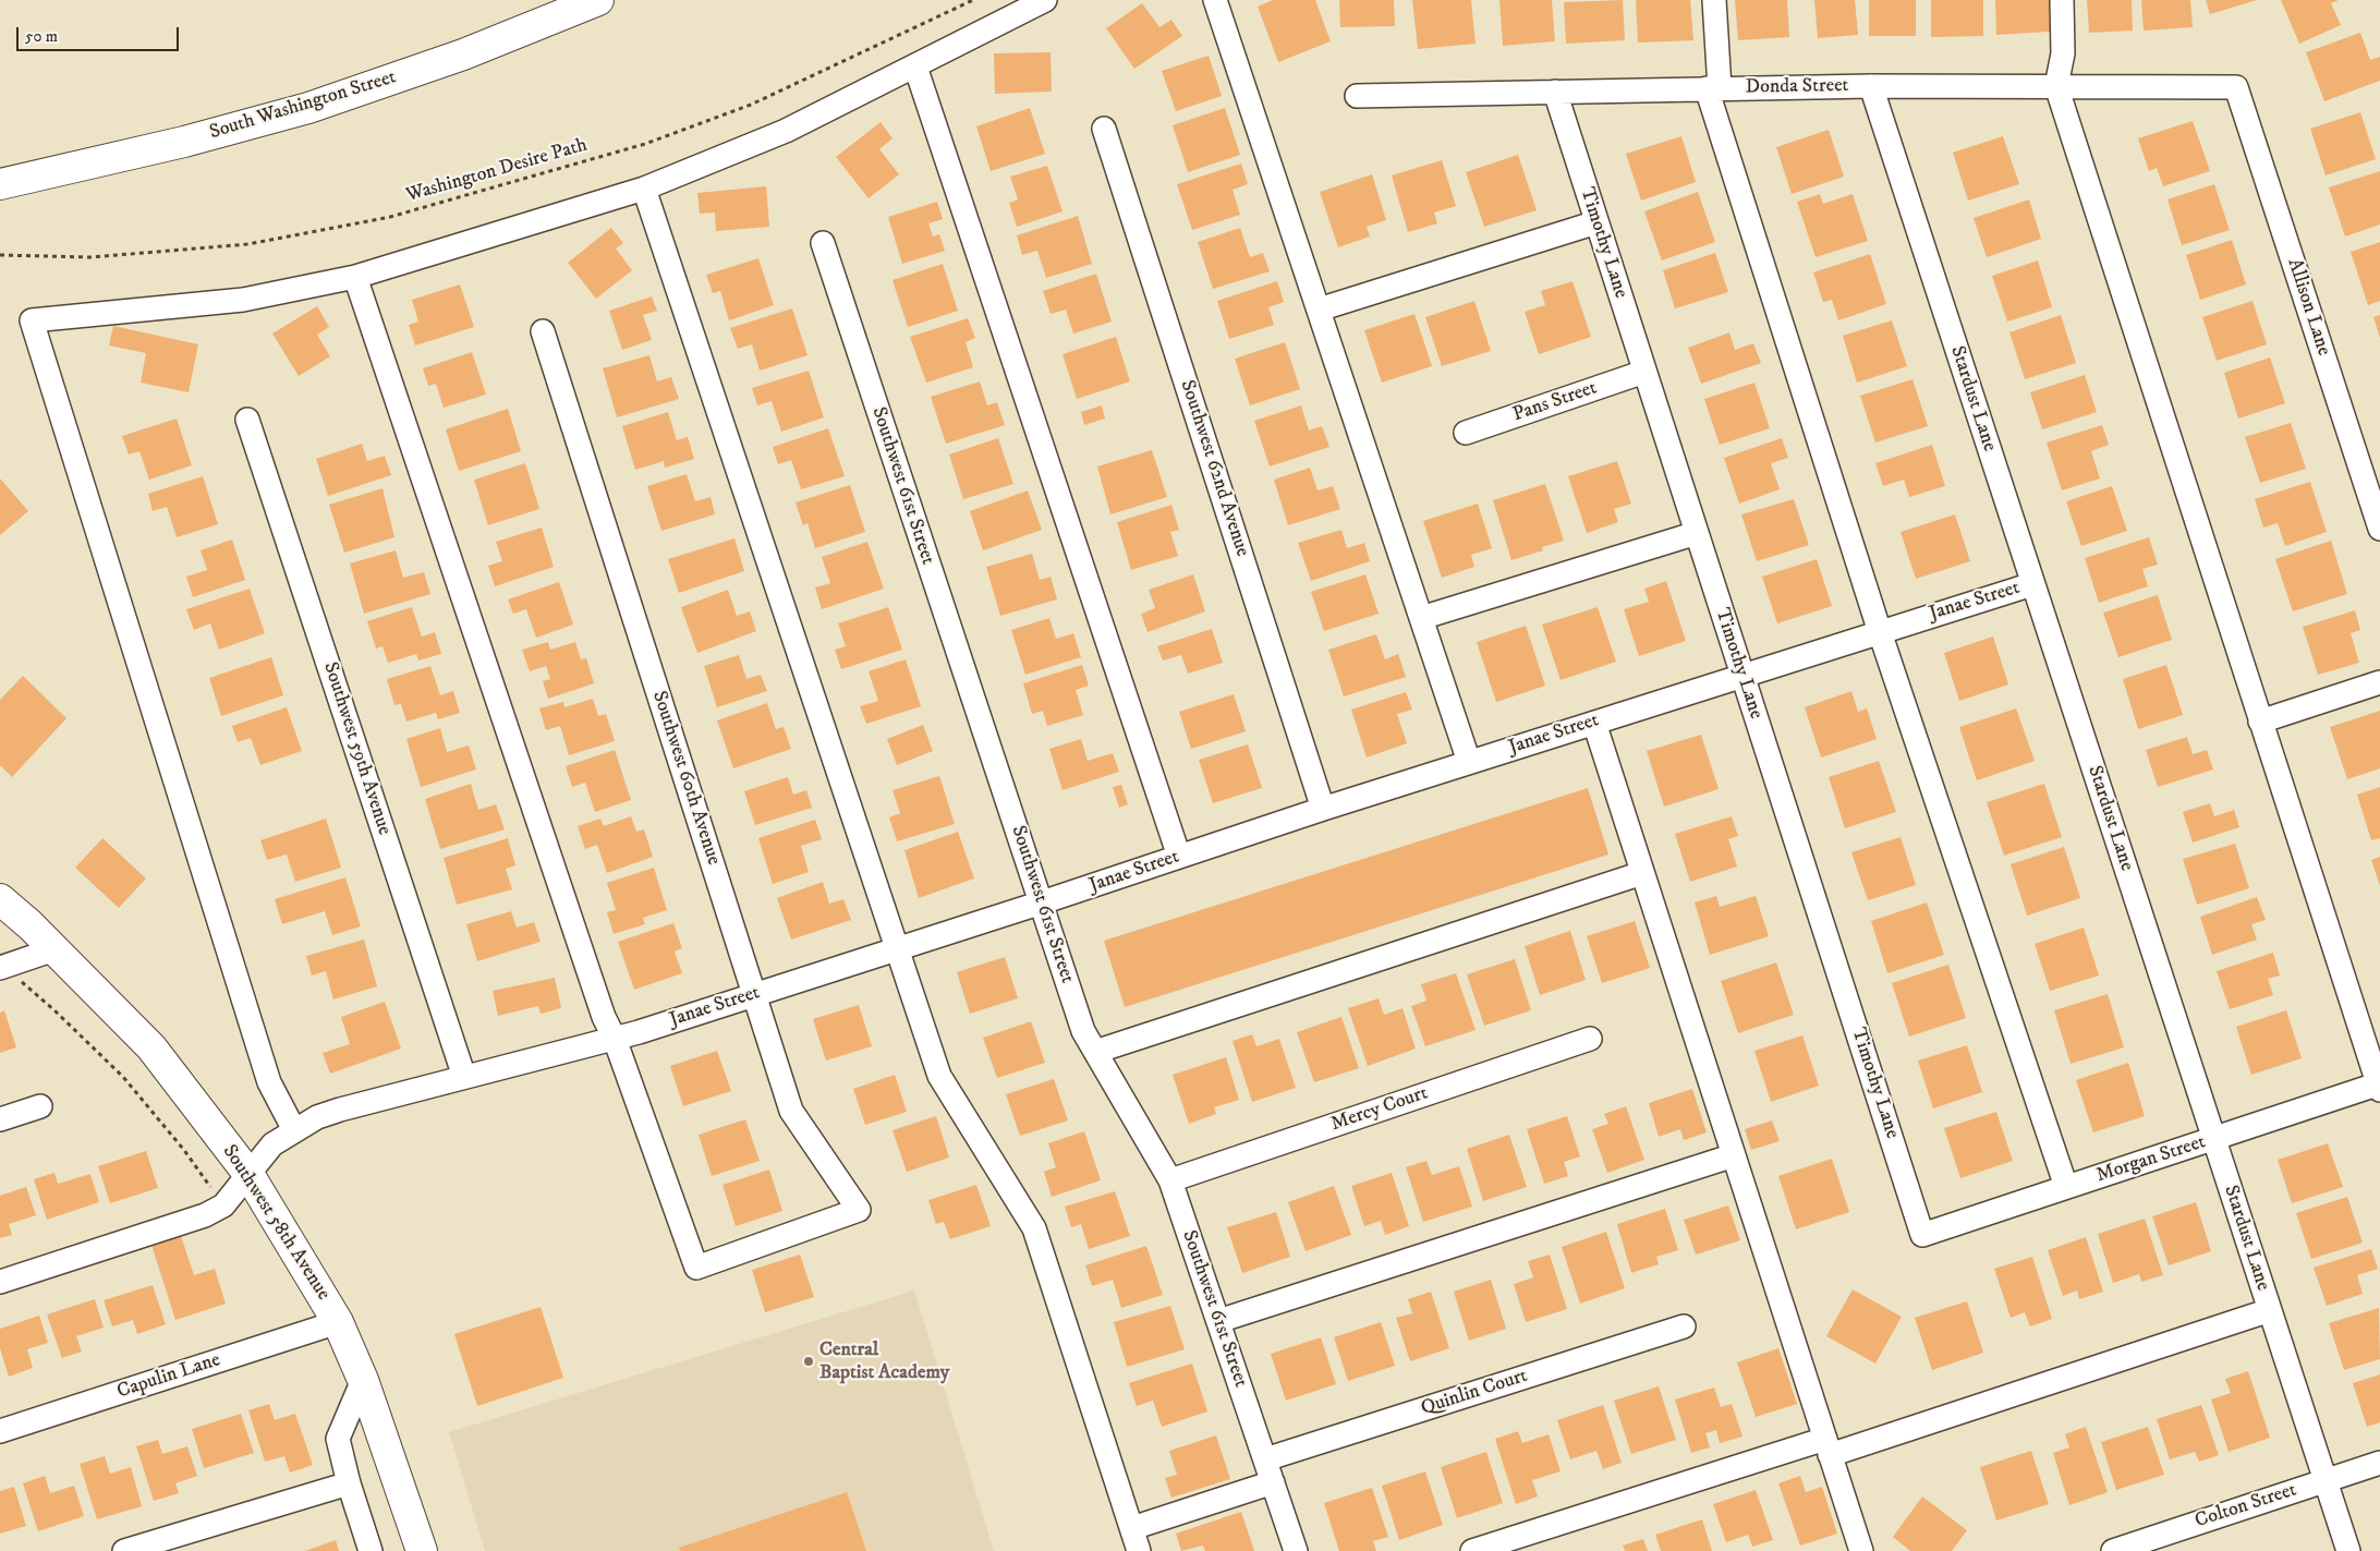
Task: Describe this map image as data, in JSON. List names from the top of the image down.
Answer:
{
  "streets": {
    "main road": ["South Washington Street", "Southwest 58th Avenue"],
    "street": [
      "Donda Street",
      "Timothy Lane",
      "Allison Lane",
      "Stardust Lane",
      "Pans Street",
      "Southwest 62nd Avenue",
      "Southwest 61st Street",
      "Janae Street",
      "Southwest 59th Avenue",
      "Southwest 60th Avenue",
      "Mercy Court",
      "Morgan Street",
      "Capulin Lane",
      "Quinlin Court",
      "Colton Street"
    ],
    "path": ["Washington Desire Path"]
  },
  "crossings": [
    ["Donda Street", "Timothy Lane"],
    ["Donda Street", "Allison Lane"],
    ["Donda Street", "Stardust Lane"],
    ["Timothy Lane", "Pans Street"],
    ["Timothy Lane", "Janae Street"],
    ["Timothy Lane", "Morgan Street"],
    ["Stardust Lane", "Janae Street"],
    ["Stardust Lane", "Morgan Street"],
    ["Stardust Lane", "Colton Street"],
    ["Southwest 62nd Avenue", "Janae Street"],
    ["Southwest 61st Street", "Janae Street"],
    ["Southwest 61st Street", "Mercy Court"],
    ["Southwest 61st Street", "Quinlin Court"],
    ["Janae Street", "Southwest 59th Avenue"],
    ["Janae Street", "Southwest 60th Avenue"],
    ["Janae Street", "Southwest 58th Avenue"],
    ["Southwest 58th Avenue", "Capulin Lane"]
  ],
  "places": ["Central Baptist Academy"],
  "scale_bar": "50 m"
}
